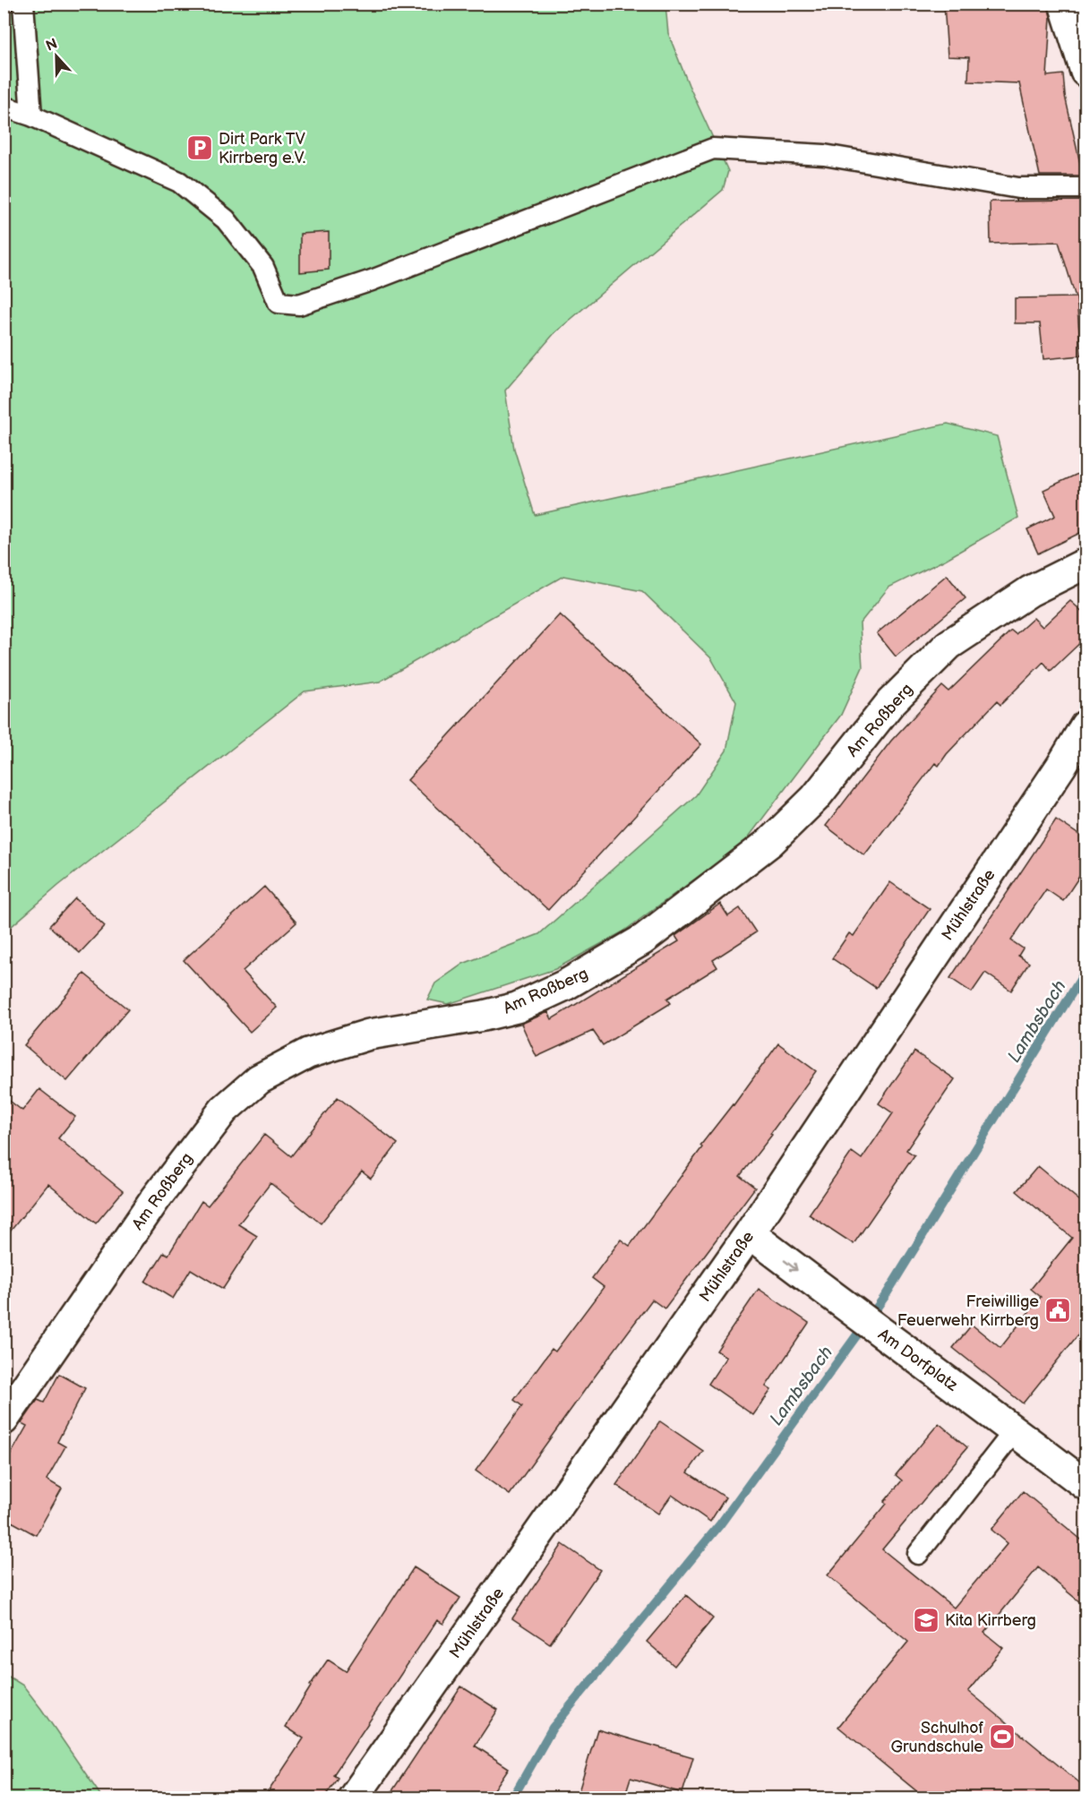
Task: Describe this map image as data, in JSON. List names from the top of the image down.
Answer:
{
  "streets": {
    "street": ["Am Roßberg", "Mühlstraße", "Am Dorfplatz"]
  },
  "crossings": [
    ["Mühlstraße", "Am Dorfplatz"]
  ],
  "one_way": ["Am Dorfplatz"],
  "water": ["Lambsbach"],
  "places": {
    "parking": ["Dirt Park TV Kirrberg e.V."],
    "public building": ["Freiwillige Feuerwehr Kirrberg"],
    "school or university": ["Kita Kirrberg"],
    "sports": ["Schulhof Grundschule"]
  },
  "north": "top"
}
